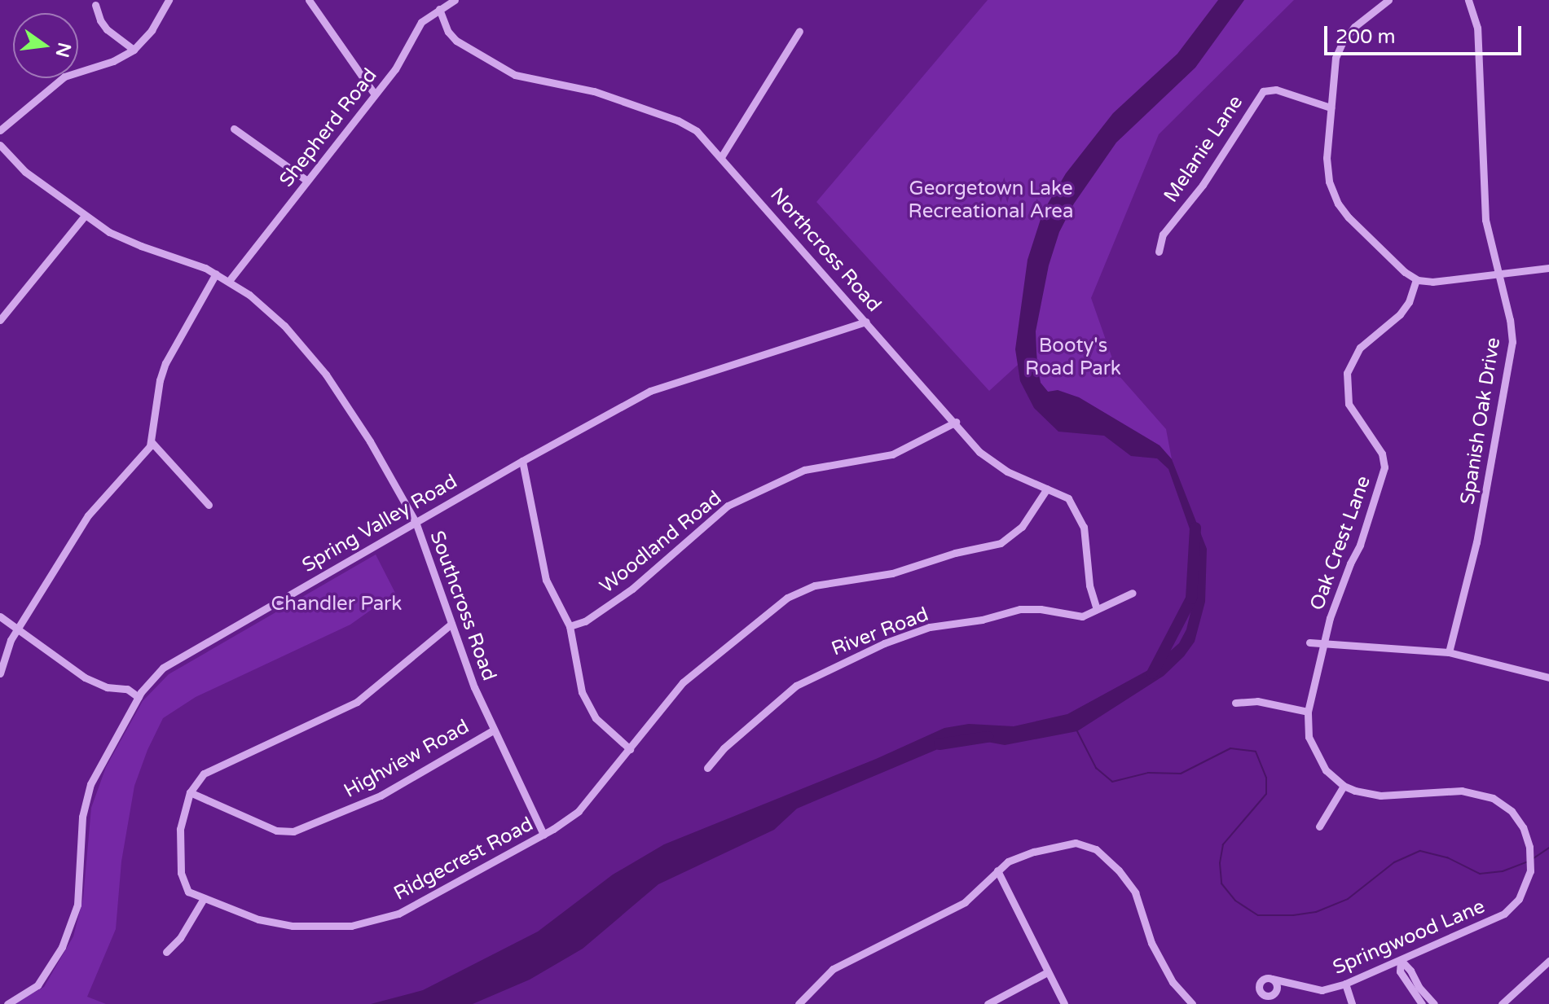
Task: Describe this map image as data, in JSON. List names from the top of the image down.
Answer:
{
  "streets": {
    "street": [
      "Shepherd Road",
      "Melanie Lane",
      "Northcross Road",
      "Spanish Oak Drive",
      "Spring Valley Road",
      "Woodland Road",
      "Oak Crest Lane",
      "Southcross Road",
      "River Road",
      "Highview Road",
      "Ridgecrest Road",
      "Springwood Lane"
    ]
  },
  "crossings": [
    ["Shepherd Road", "Northcross Road"],
    ["Shepherd Road", "Southcross Road"],
    ["Northcross Road", "Spring Valley Road"],
    ["Northcross Road", "Woodland Road"],
    ["Northcross Road", "River Road"],
    ["Northcross Road", "Ridgecrest Road"],
    ["Spring Valley Road", "Southcross Road"],
    ["Southcross Road", "Highview Road"],
    ["Southcross Road", "Ridgecrest Road"],
    ["Highview Road", "Ridgecrest Road"]
  ],
  "parks": ["Georgetown Lake Recreational Area", "Booty's Road Park", "Chandler Park"],
  "scale_bar": "200 m",
  "north": "right"
}
